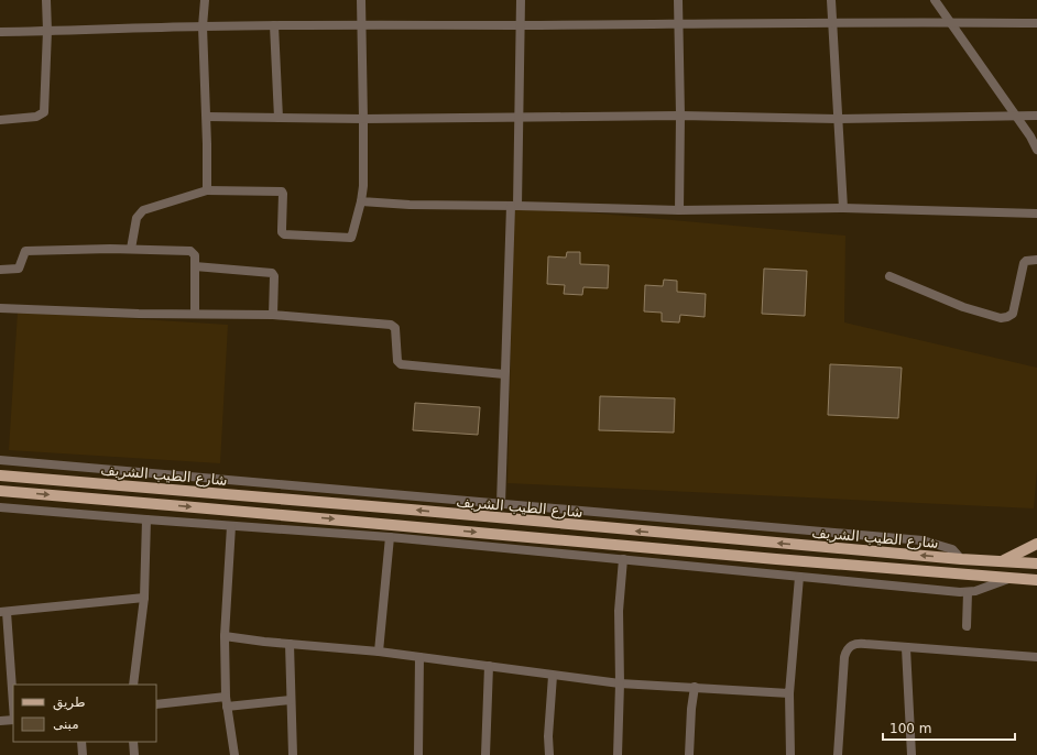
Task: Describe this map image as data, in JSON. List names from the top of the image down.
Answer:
{
  "streets": {
    "main road": ["شارع الطيب الشريف"]
  },
  "legend": ["طريق", "مبنى"],
  "scale_bar": "100 m"
}
